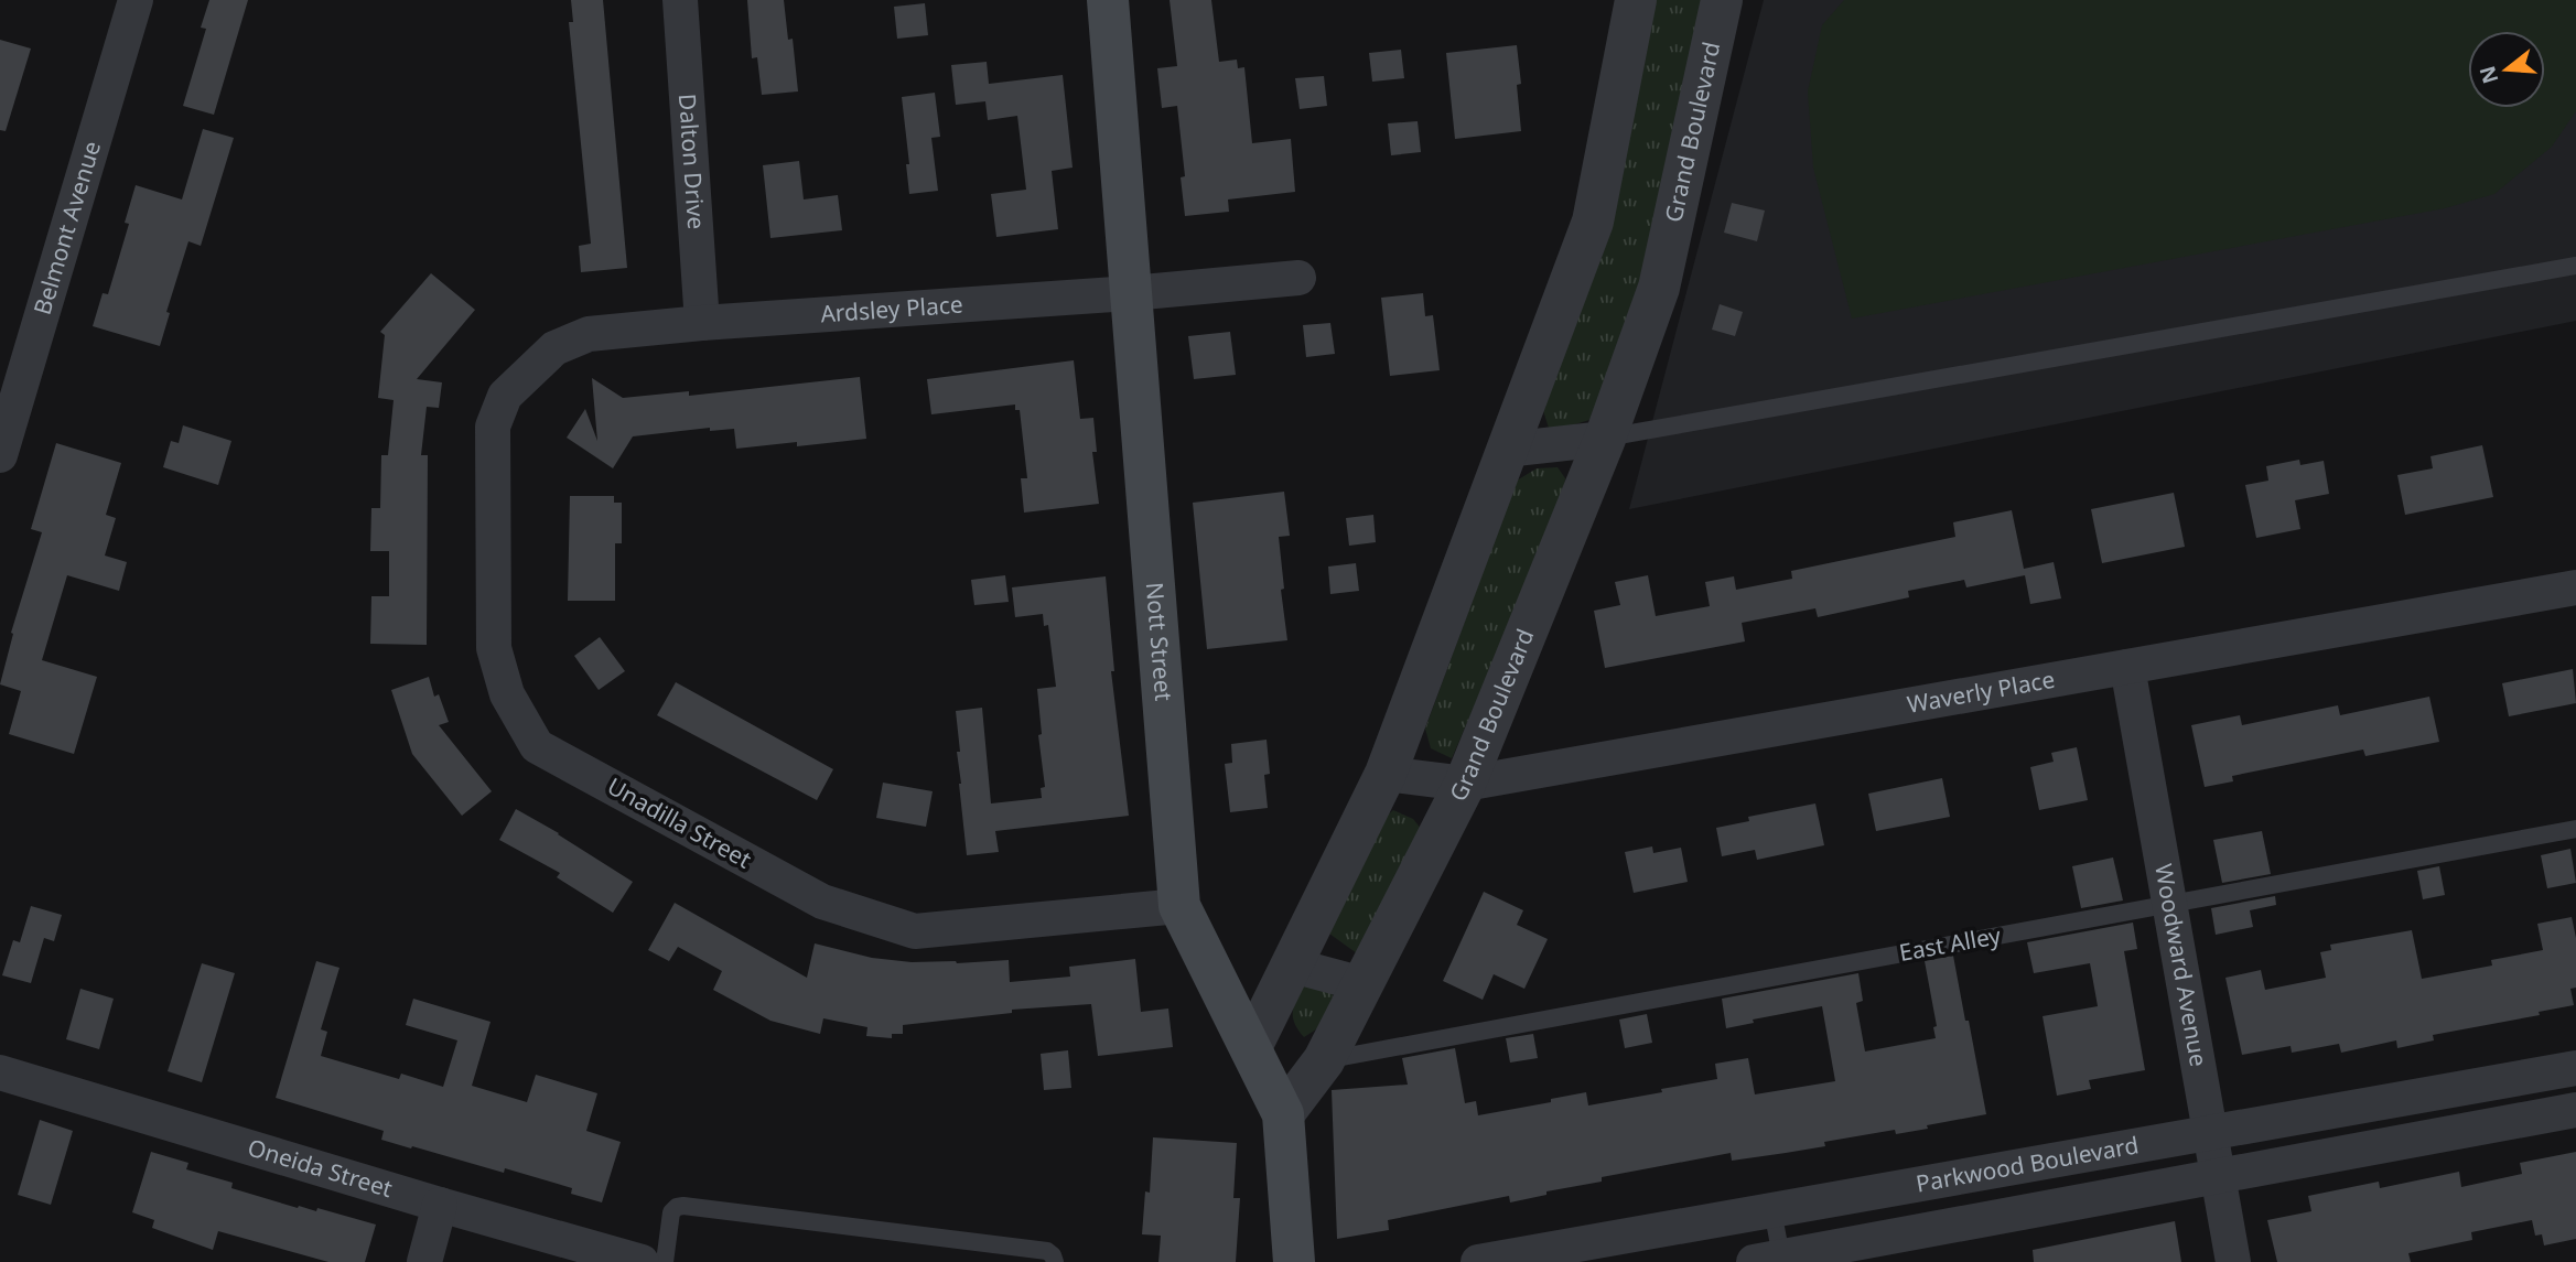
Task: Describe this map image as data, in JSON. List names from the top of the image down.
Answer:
{
  "streets": {
    "main road": ["Nott Street"],
    "street": [
      "Grand Boulevard",
      "Dalton Drive",
      "Belmont Avenue",
      "Ardsley Place",
      "Waverly Place",
      "Unadilla Street",
      "Woodward Avenue",
      "Parkwood Boulevard",
      "Oneida Street"
    ],
    "lane": ["East Alley"]
  },
  "crossings": [
    ["Grand Boulevard", "Nott Street"],
    ["Grand Boulevard", "Waverly Place"],
    ["Grand Boulevard", "East Alley"],
    ["Dalton Drive", "Ardsley Place"],
    ["Ardsley Place", "Nott Street"],
    ["Ardsley Place", "Unadilla Street"],
    ["Nott Street", "Unadilla Street"],
    ["Waverly Place", "Woodward Avenue"],
    ["East Alley", "Woodward Avenue"],
    ["Woodward Avenue", "Parkwood Boulevard"]
  ],
  "north": "left"
}
